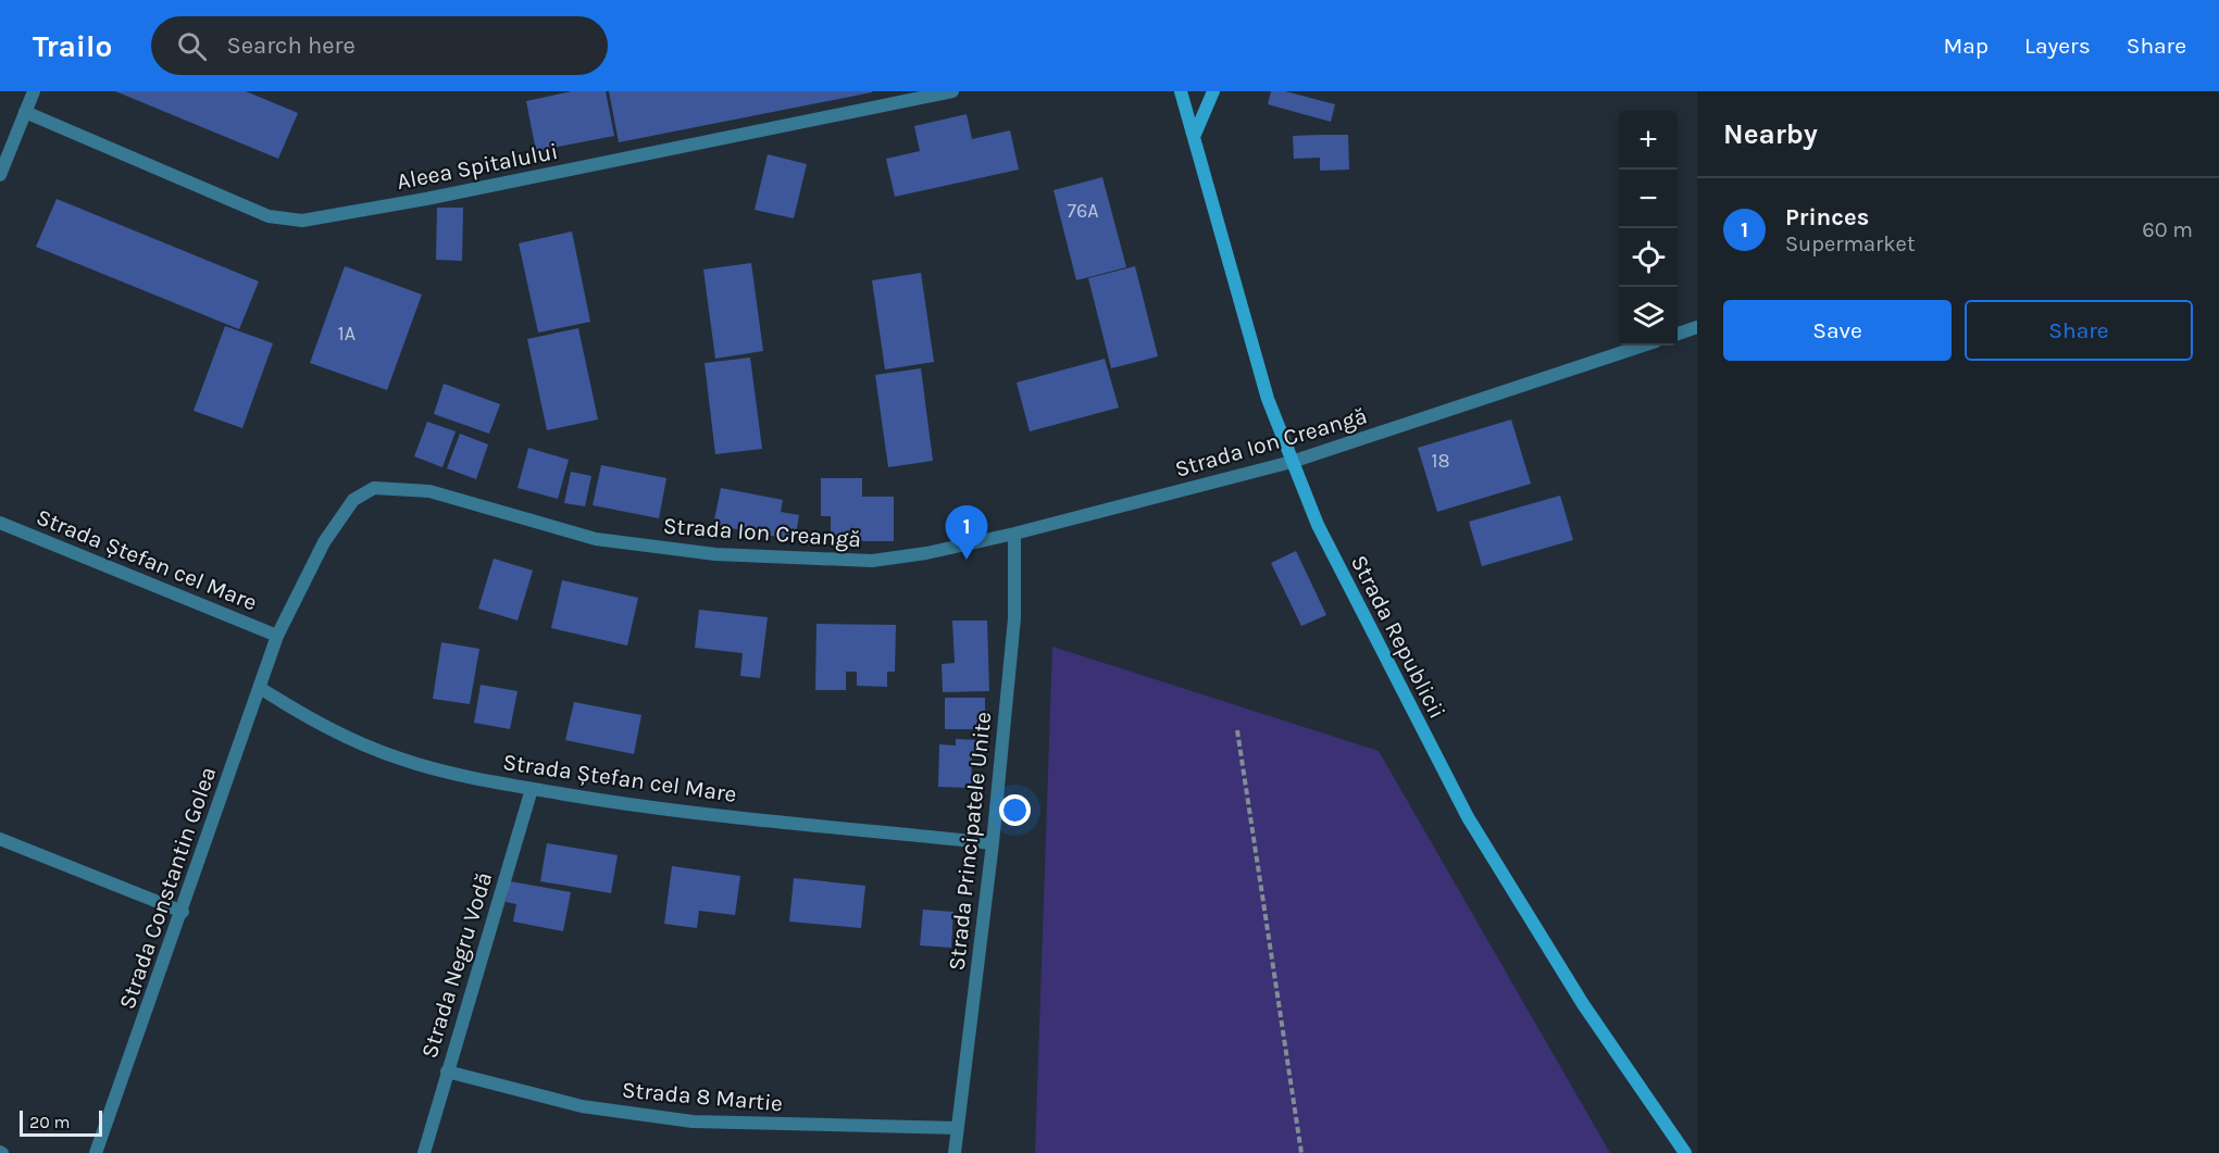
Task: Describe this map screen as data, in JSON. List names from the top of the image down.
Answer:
{
  "streets": {
    "main road": ["Strada Republicii"],
    "street": [
      "Aleea Spitalului",
      "Strada Ion Creangă",
      "Strada Ștefan cel Mare",
      "Strada Principatele Unite",
      "Strada Constantin Golea",
      "Strada Negru Vodă",
      "Strada 8 Martie"
    ]
  },
  "crossings": [
    ["Strada Ion Creangă", "Strada Ștefan cel Mare"],
    ["Strada Ion Creangă", "Strada Republicii"],
    ["Strada Ion Creangă", "Strada Principatele Unite"],
    ["Strada Ion Creangă", "Strada Constantin Golea"],
    ["Strada Ștefan cel Mare", "Strada Principatele Unite"],
    ["Strada Ștefan cel Mare", "Strada Constantin Golea"],
    ["Strada Ștefan cel Mare", "Strada Negru Vodă"],
    ["Strada Principatele Unite", "Strada 8 Martie"],
    ["Strada Negru Vodă", "Strada 8 Martie"]
  ],
  "house_numbers": ["76A", "1A", "18"],
  "scale_bar": "20 m",
  "page": {
    "header": "Trailo",
    "search": "Search here",
    "nav": ["Map", "Layers", "Share"],
    "heading": "Nearby",
    "map_buttons": ["+", "−"],
    "list": [
      {
        "mark": "1",
        "name": "Princes",
        "note": "Supermarket",
        "value": "60 m"
      }
    ],
    "buttons": ["Save", "Share"],
    "pins": "1",
    "scale": "20 m"
  }
}
